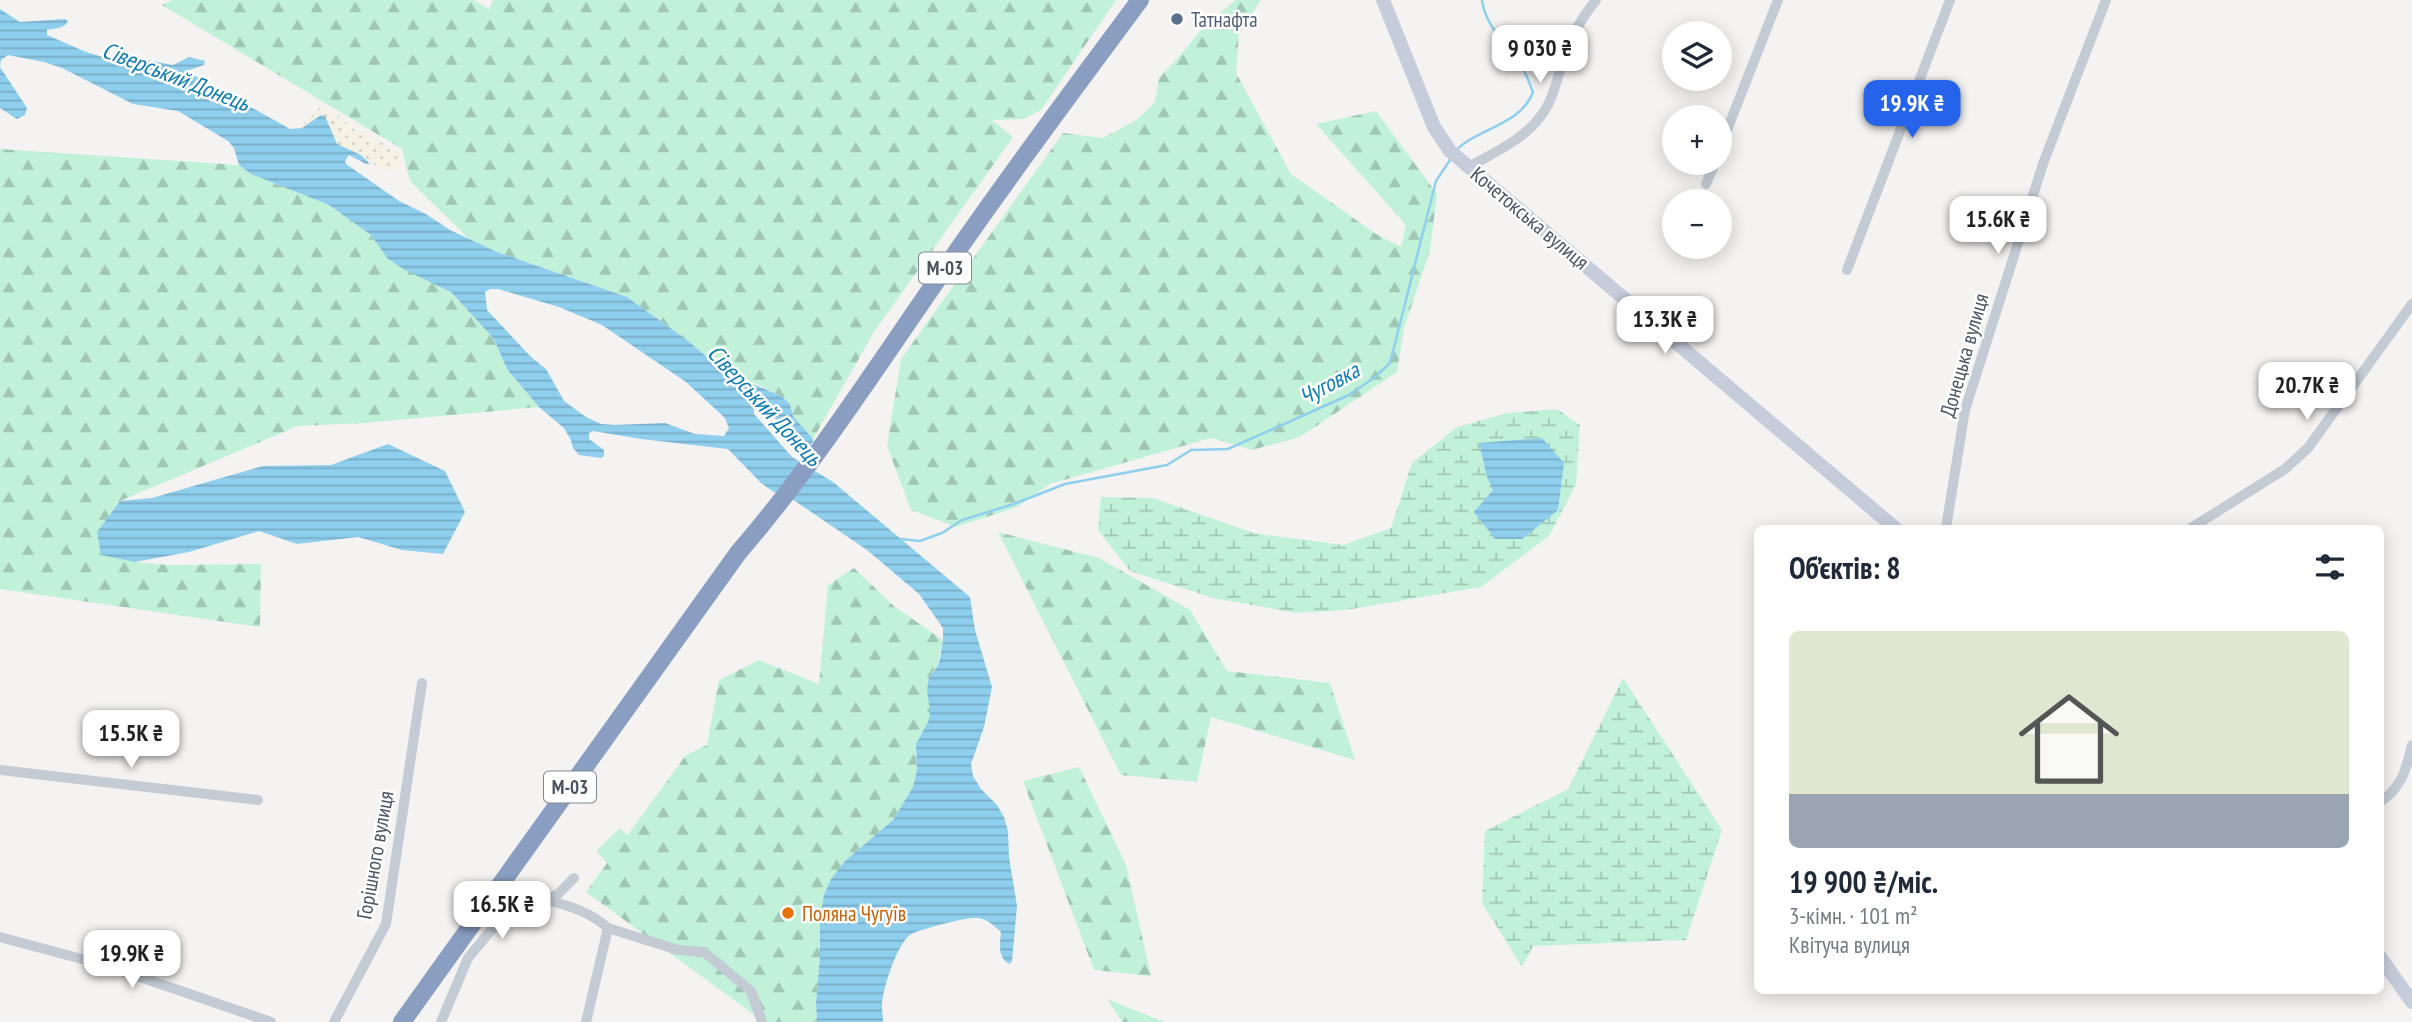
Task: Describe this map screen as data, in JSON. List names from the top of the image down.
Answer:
{
  "streets": {
    "highway": ["М-03"],
    "main road": ["Кочетокська вулиця"],
    "street": ["Донецька вулиця", "Горішного вулиця"]
  },
  "water": ["Сіверський Донець", "Чуговка"],
  "places": ["Татнафта", "Поляна Чугуїв"],
  "page": {
    "map_buttons": ["+", "−"],
    "price": [
      "9 030 ₴",
      "19.9K ₴",
      "15.6K ₴",
      "13.3K ₴",
      "20.7K ₴",
      "15.5K ₴",
      "16.5K ₴",
      "19.9K ₴"
    ],
    "heading": "Об’єктів: 8",
    "list": [
      {
        "name": "19 900 ₴/міс.",
        "note": "3-кімн. · 101 m² · Квітуча вулиця"
      }
    ]
  }
}
